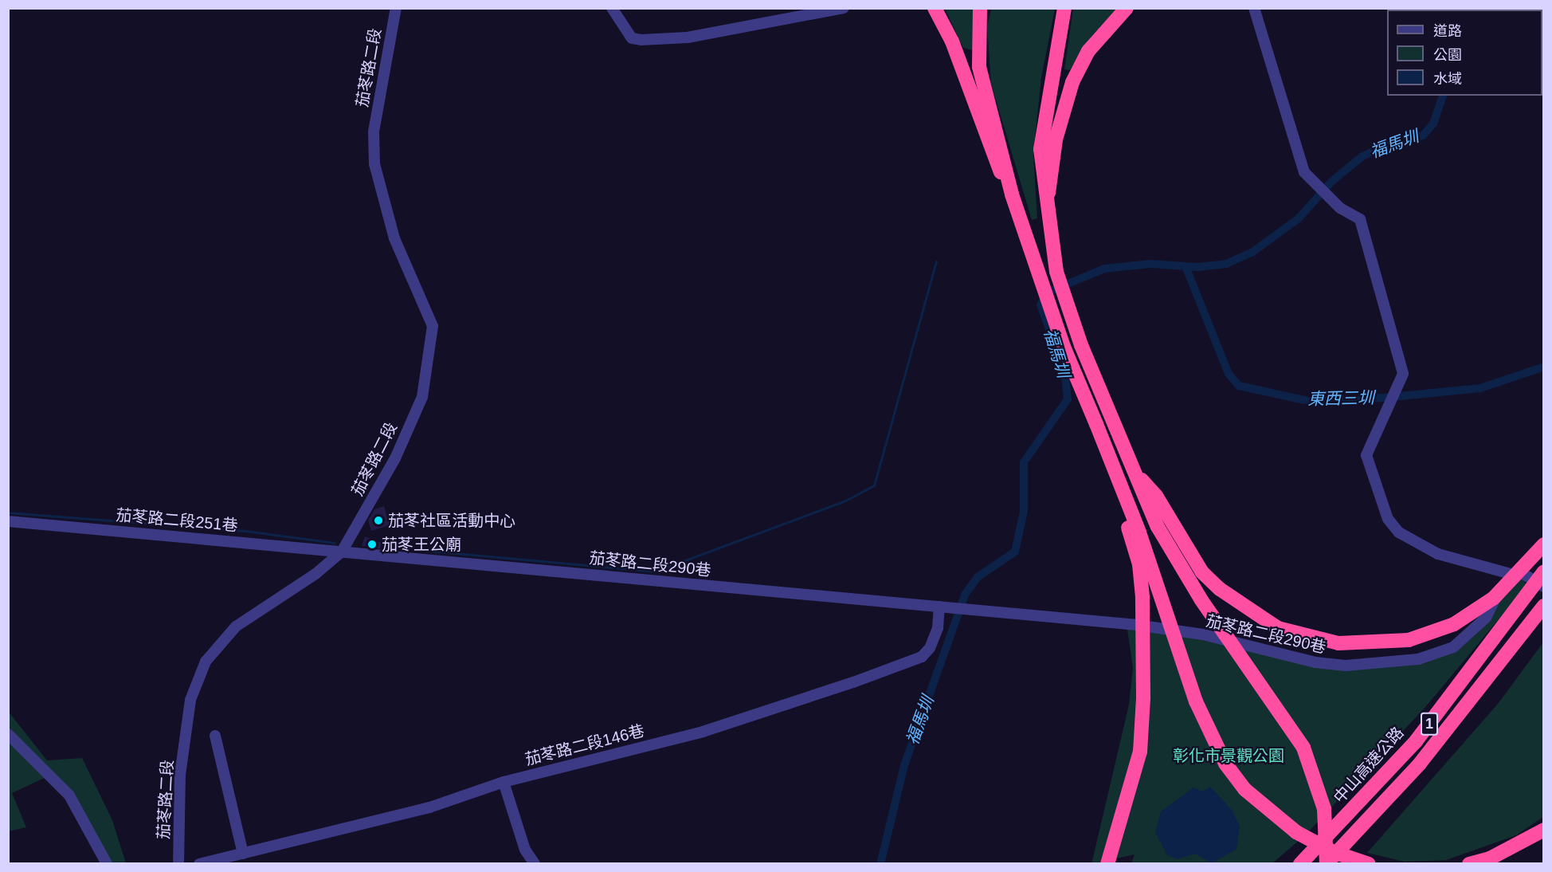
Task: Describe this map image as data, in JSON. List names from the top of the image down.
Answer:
{
  "streets": {
    "highway": ["1", "中山高速公路"],
    "street": [
      "茄苳路二段",
      "茄苳路二段251巷",
      "茄苳路二段290巷",
      "茄苳路二段146巷"
    ]
  },
  "crossings": [
    ["茄苳路二段", "茄苳路二段251巷"],
    ["茄苳路二段", "茄苳路二段290巷"],
    ["茄苳路二段251巷", "茄苳路二段290巷"],
    ["茄苳路二段290巷", "茄苳路二段146巷"]
  ],
  "water": ["福馬圳", "東西三圳"],
  "parks": ["彰化市景觀公園"],
  "places": ["茄苳社區活動中心", "茄苳王公廟"],
  "legend": ["道路", "公園", "水域"]
}
